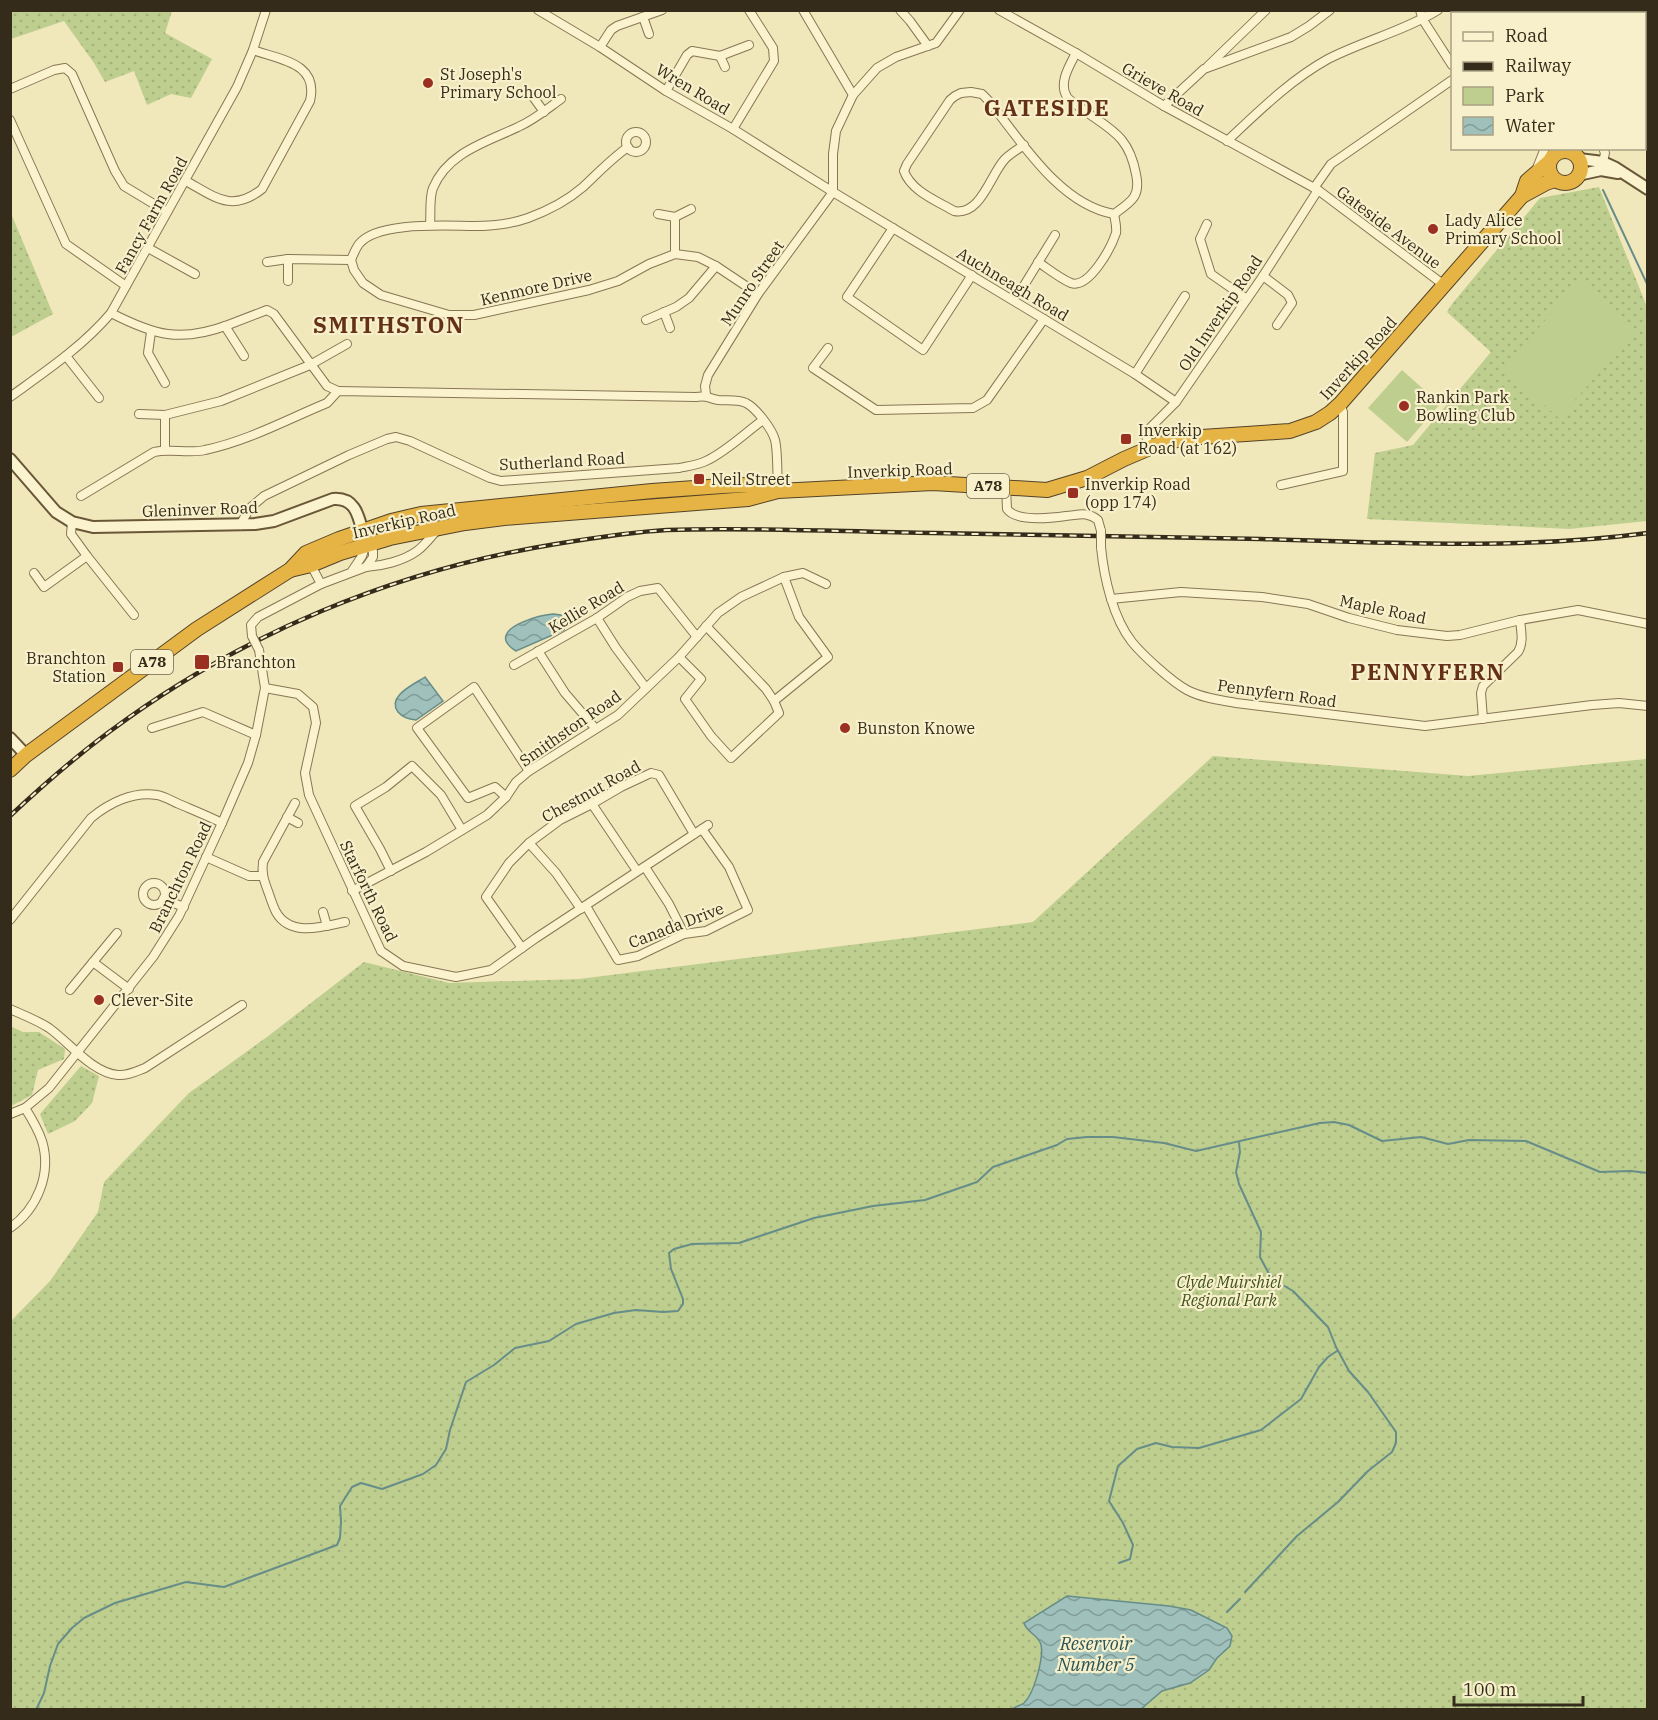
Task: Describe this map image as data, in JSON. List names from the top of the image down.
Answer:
{
  "streets": {
    "highway": ["Inverkip Road", "A78"],
    "street": [
      "Wren Road",
      "Grieve Road",
      "Fancy Farm Road",
      "Gateside Avenue",
      "Munro Street",
      "Auchneagh Road",
      "Kenmore Drive",
      "Old Inverkip Road",
      "Sutherland Road",
      "Gleninver Road",
      "Kellie Road",
      "Maple Road",
      "Pennyfern Road",
      "Smithston Road",
      "Chestnut Road",
      "Branchton Road",
      "Starforth Road",
      "Canada Drive"
    ]
  },
  "crossings": [
    ["Wren Road", "Munro Street"],
    ["Wren Road", "Auchneagh Road"],
    ["Grieve Road", "Gateside Avenue"],
    ["Grieve Road", "Old Inverkip Road"],
    ["Gateside Avenue", "Old Inverkip Road"],
    ["Gateside Avenue", "Inverkip Road"],
    ["Munro Street", "Auchneagh Road"],
    ["Auchneagh Road", "Old Inverkip Road"],
    ["Old Inverkip Road", "Inverkip Road"],
    ["Inverkip Road", "Gleninver Road"],
    ["Inverkip Road", "Pennyfern Road"],
    ["Sutherland Road", "Gleninver Road"],
    ["Kellie Road", "Smithston Road"],
    ["Maple Road", "Pennyfern Road"],
    ["Smithston Road", "Starforth Road"],
    ["Chestnut Road", "Starforth Road"],
    ["Branchton Road", "Starforth Road"],
    ["Starforth Road", "Canada Drive"]
  ],
  "districts": ["GATESIDE", "SMITHSTON", "PENNYFERN"],
  "water": ["Reservoir Number 5"],
  "parks": ["Clyde Muirshiel Regional Park"],
  "places": {
    "other": [
      "St Joseph's Primary School",
      "Lady Alice Primary School",
      "Rankin Park Bowling Club",
      "Bunston Knowe",
      "Clever-Site"
    ],
    "transit": [
      "Inverkip Road (at 162)",
      "Neil Street",
      "Inverkip Road (opp 174)",
      "Branchton",
      "Branchton Station"
    ]
  },
  "legend": [
    "Road",
    "Railway",
    "Park",
    "Water"
  ],
  "scale_bar": "100 m"
}
